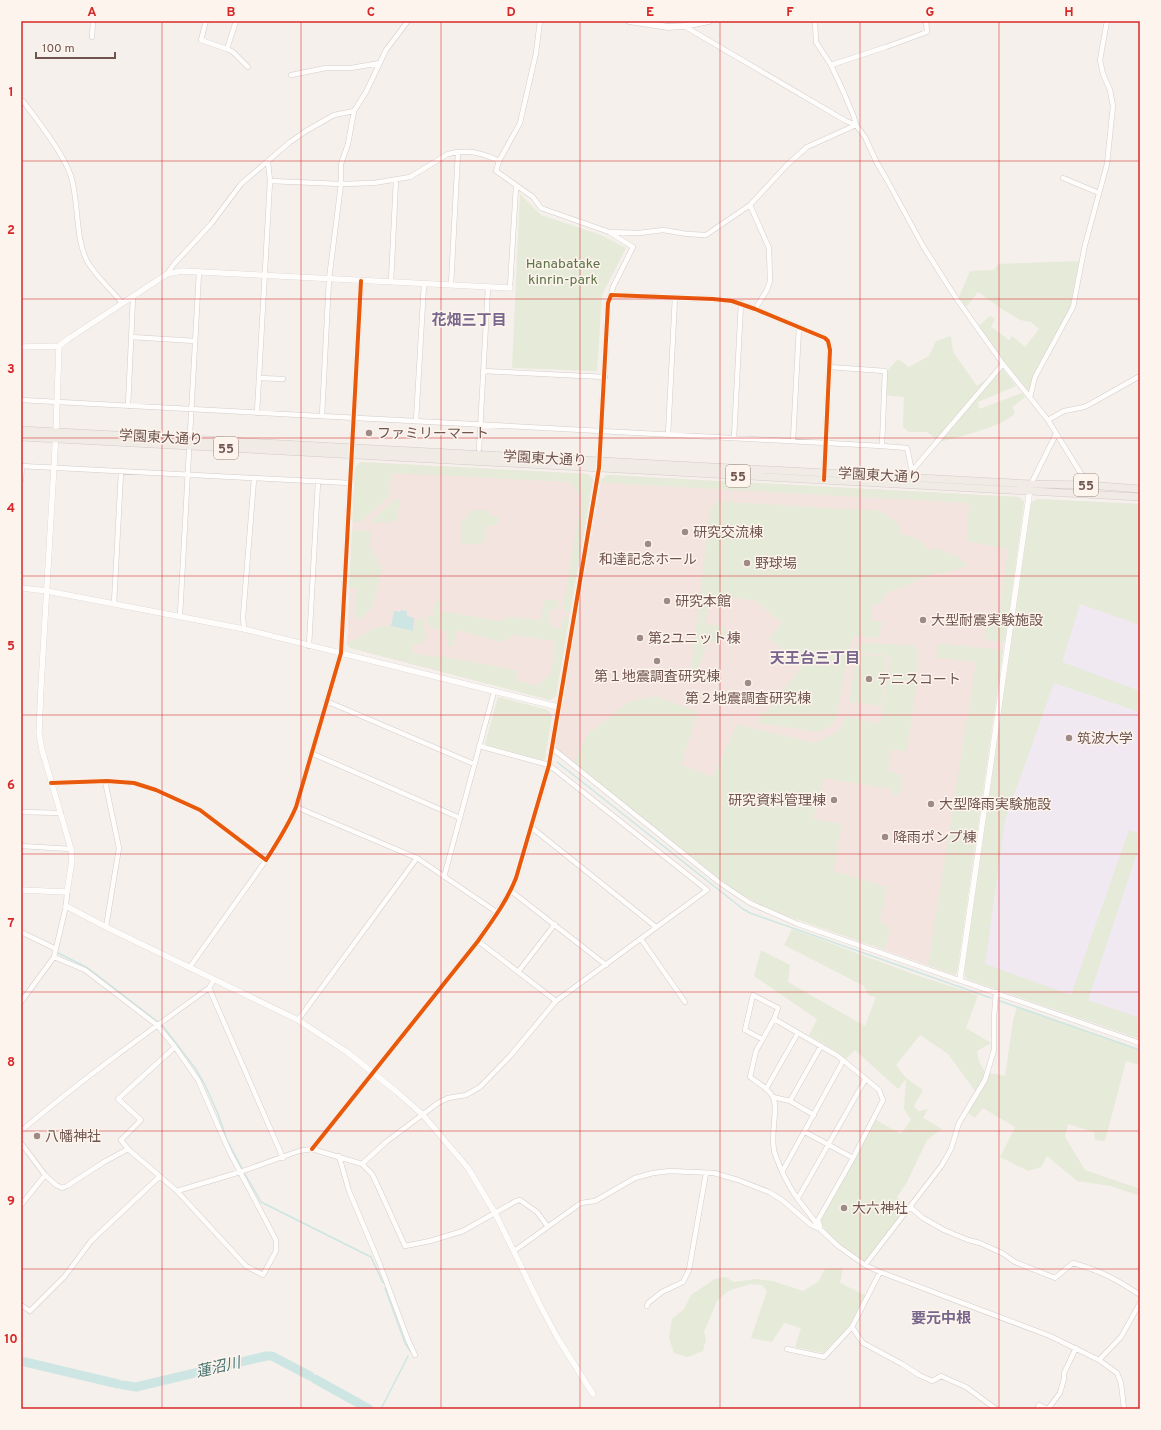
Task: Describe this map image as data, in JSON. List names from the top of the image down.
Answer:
{
  "streets": {
    "main road": ["学園東大通り", "55"]
  },
  "districts": ["花畑三丁目", "天王台三丁目", "要元中根"],
  "water": ["蓮沼川"],
  "parks": ["Hanabatake kinrin-park"],
  "places": [
    "ファミリーマート",
    "研究交流棟",
    "和達記念ホール",
    "野球場",
    "研究本館",
    "大型耐震実験施設",
    "第2ユニット棟",
    "第１地震調査研究棟",
    "テニスコート",
    "第２地震調査研究棟",
    "筑波大学",
    "研究資料管理棟",
    "大型降雨実験施設",
    "降雨ポンプ棟",
    "八幡神社",
    "大六神社"
  ],
  "scale_bar": "100 m",
  "grid": {
    "columns": [
      "A",
      "B",
      "C",
      "D",
      "E",
      "F",
      "G",
      "H"
    ],
    "rows": [
      "1",
      "2",
      "3",
      "4",
      "5",
      "6",
      "7",
      "8",
      "9",
      "10"
    ]
  }
}
